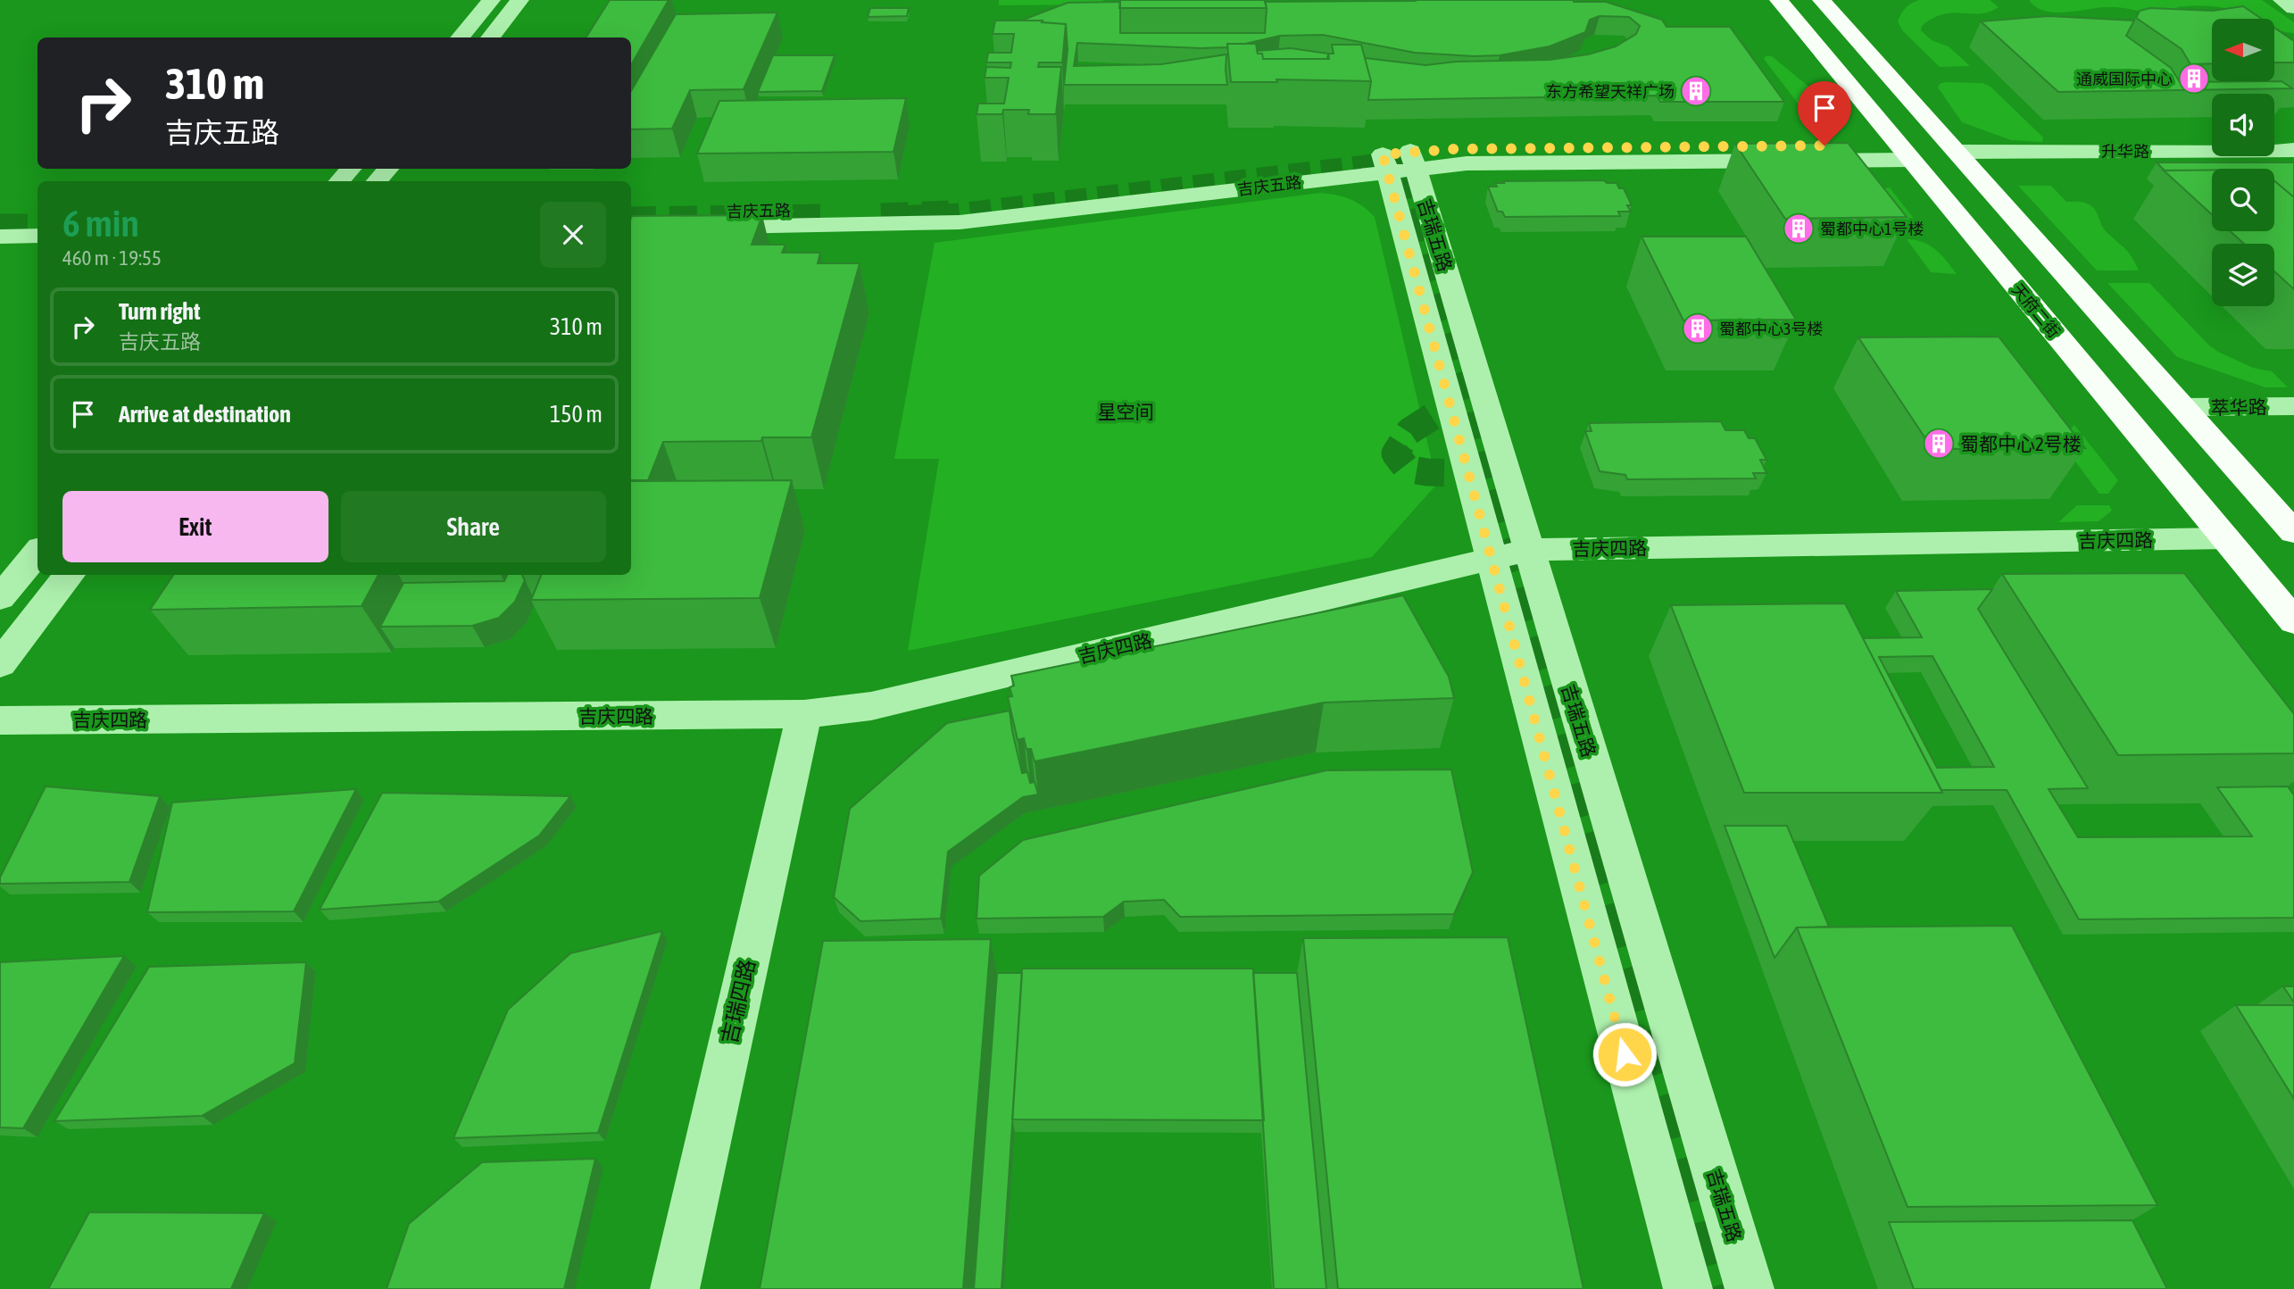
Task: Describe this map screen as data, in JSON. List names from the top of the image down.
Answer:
{
  "streets": {
    "main road": ["天府二街"],
    "street": [
      "升华路",
      "吉庆五路",
      "吉瑞五路",
      "萃华路",
      "吉庆四路",
      "吉瑞四路"
    ]
  },
  "crossings": [
    ["吉庆五路", "吉瑞五路"],
    ["吉庆五路", "天府二街"],
    ["吉瑞五路", "吉庆四路"],
    ["天府二街", "吉庆四路"],
    ["吉庆四路", "吉瑞四路"]
  ],
  "parks": ["星空间"],
  "places": {
    "building": [
      "通威国际中心",
      "东方希望天祥广场",
      "蜀都中心1号楼",
      "蜀都中心3号楼",
      "蜀都中心2号楼"
    ]
  },
  "north": "left",
  "page": {
    "turn": ["310 m", "吉庆五路"],
    "heading": ["6 min", "460 m · 19:55"],
    "list": [
      {
        "name": "Turn right",
        "note": "吉庆五路",
        "value": "310 m"
      },
      {
        "name": "Arrive at destination",
        "value": "150 m"
      }
    ],
    "buttons": ["Exit", "Share"]
  }
}
